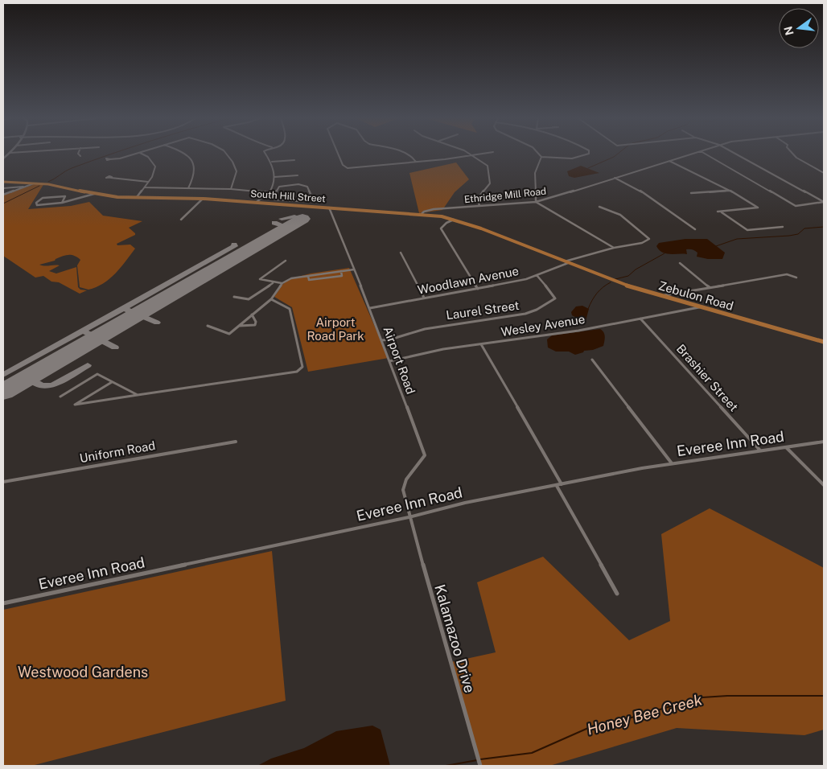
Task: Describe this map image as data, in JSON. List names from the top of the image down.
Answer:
{
  "streets": {
    "main road": ["South Hill Street", "Zebulon Road"],
    "street": [
      "Ethridge Mill Road",
      "Woodlawn Avenue",
      "Laurel Street",
      "Wesley Avenue",
      "Airport Road",
      "Brashier Street",
      "Everee Inn Road",
      "Uniform Road",
      "Kalamazoo Drive"
    ]
  },
  "crossings": [
    ["Ethridge Mill Road", "South Hill Street"],
    ["South Hill Street", "Woodlawn Avenue"],
    ["South Hill Street", "Zebulon Road"],
    ["South Hill Street", "Airport Road"],
    ["Woodlawn Avenue", "Zebulon Road"],
    ["Woodlawn Avenue", "Laurel Street"],
    ["Woodlawn Avenue", "Airport Road"],
    ["Zebulon Road", "Wesley Avenue"],
    ["Laurel Street", "Airport Road"],
    ["Wesley Avenue", "Airport Road"],
    ["Wesley Avenue", "Brashier Street"],
    ["Airport Road", "Everee Inn Road"],
    ["Airport Road", "Kalamazoo Drive"],
    ["Brashier Street", "Everee Inn Road"],
    ["Everee Inn Road", "Kalamazoo Drive"]
  ],
  "water": ["Honey Bee Creek"],
  "parks": ["Airport Road Park", "Westwood Gardens"],
  "north": "left"
}
